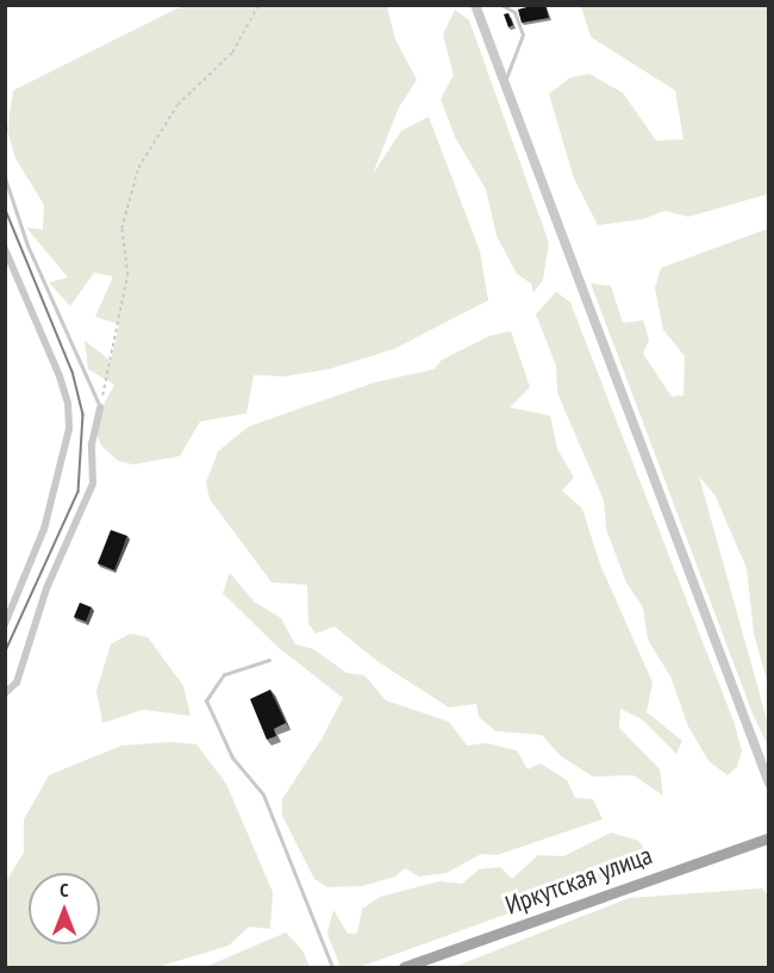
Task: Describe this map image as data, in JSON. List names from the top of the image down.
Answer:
{
  "streets": {
    "main road": ["Иркутская улица"]
  },
  "north": "top"
}
